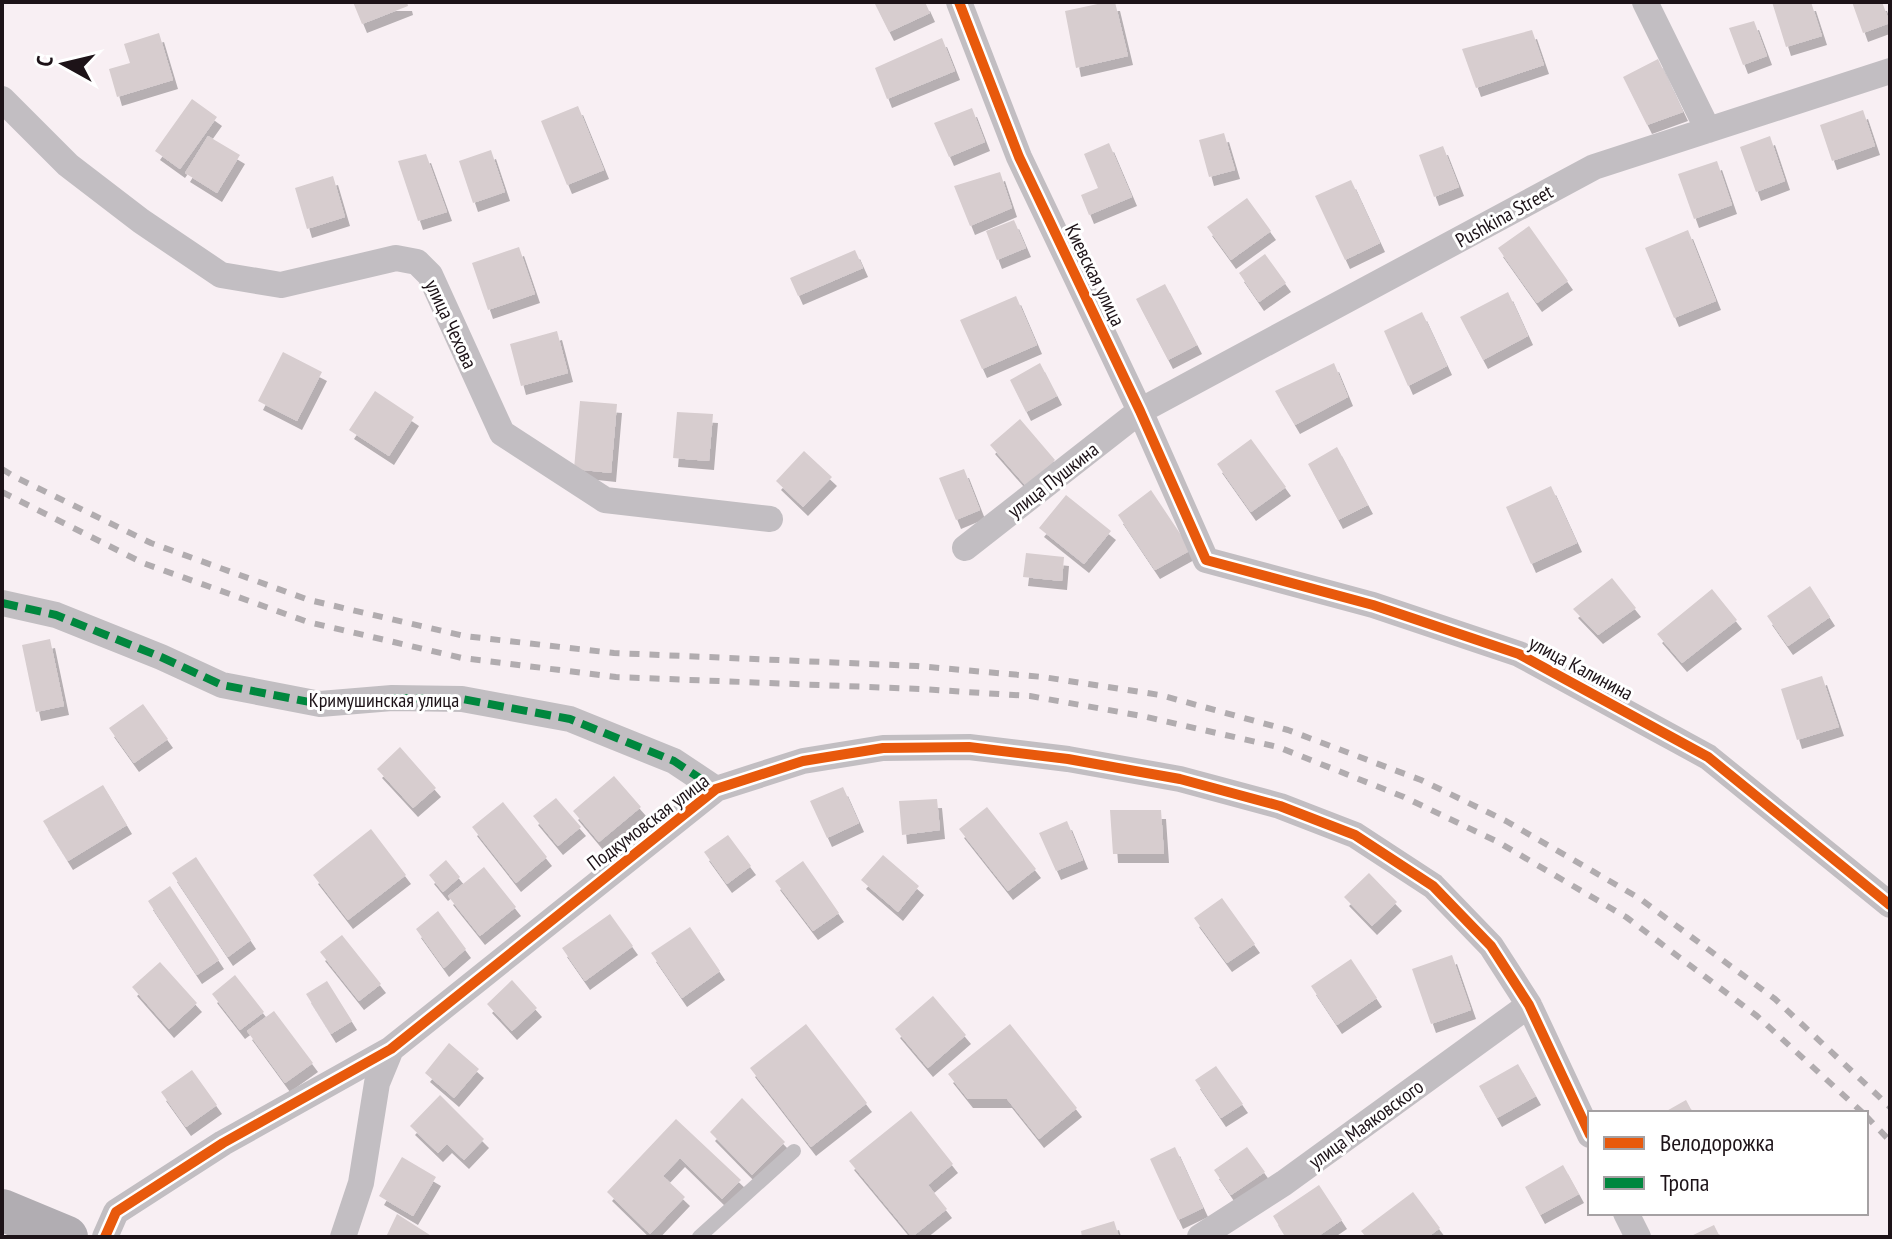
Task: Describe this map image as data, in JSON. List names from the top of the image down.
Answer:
{
  "streets": {
    "street": [
      "Pushkina Street",
      "Киевская улица",
      "улица Чехова",
      "улица Пушкина",
      "улица Калинина",
      "Кримушинская улица",
      "Подкумовская улица",
      "улица Маяковского"
    ]
  },
  "crossings": [
    ["Pushkina Street", "Киевская улица"],
    ["Pushkina Street", "улица Пушкина"],
    ["Киевская улица", "улица Пушкина"],
    ["Киевская улица", "улица Калинина"],
    ["Кримушинская улица", "Подкумовская улица"],
    ["Подкумовская улица", "улица Маяковского"]
  ],
  "legend": ["Велодорожка", "Тропа"],
  "north": "left"
}
